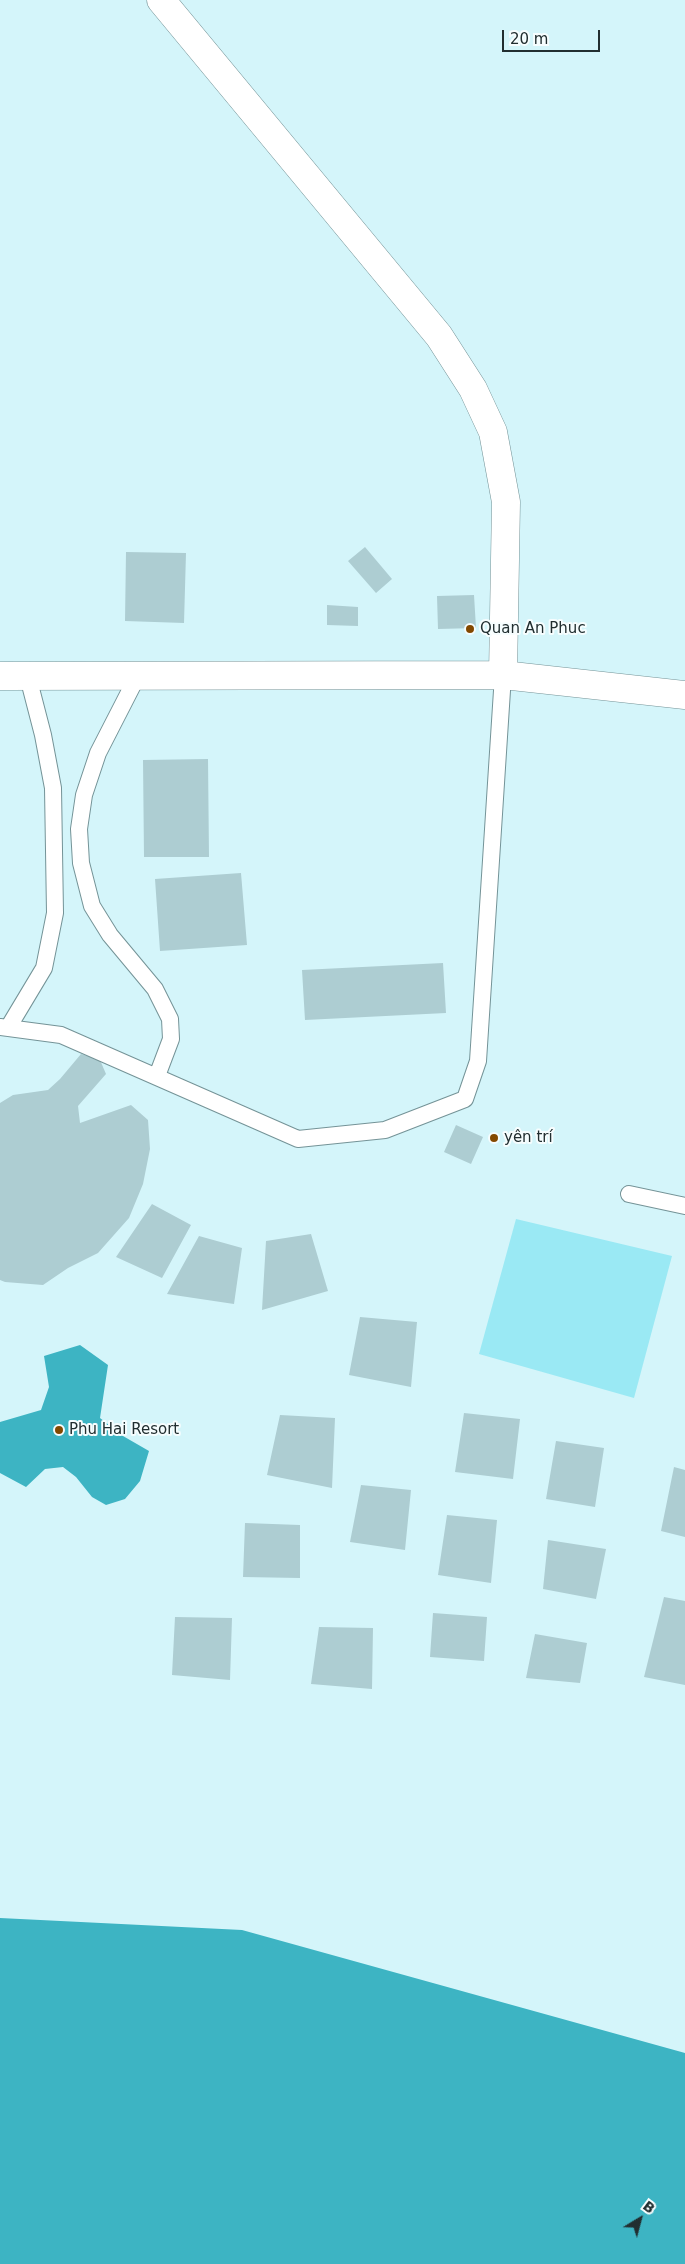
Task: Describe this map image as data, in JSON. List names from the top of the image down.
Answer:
{
  "places": ["Quan An Phuc", "yên trí", "Phu Hai Resort"],
  "scale_bar": "20 m",
  "north": "top right"
}
